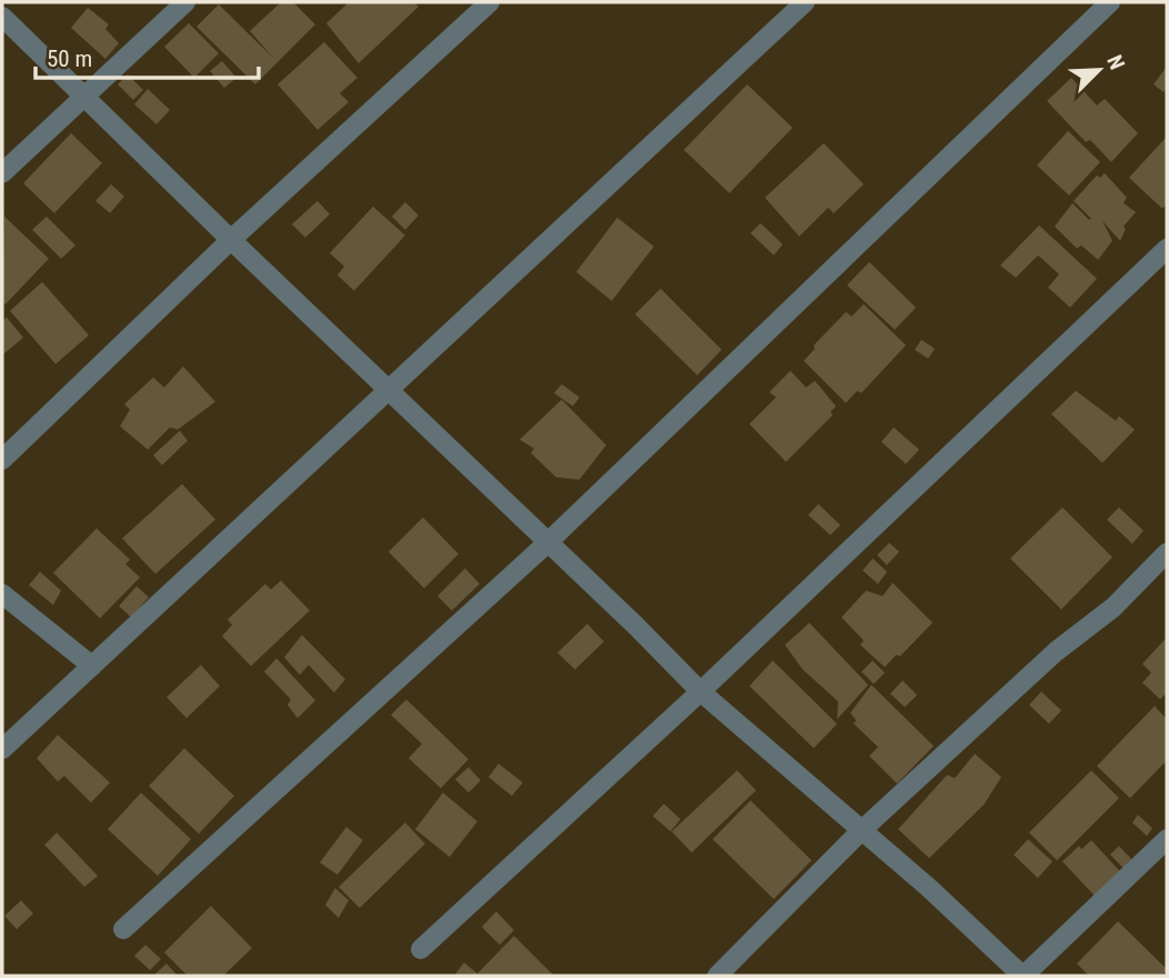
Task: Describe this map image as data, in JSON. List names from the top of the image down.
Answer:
{
  "scale_bar": "50 m",
  "north": "top right"
}
